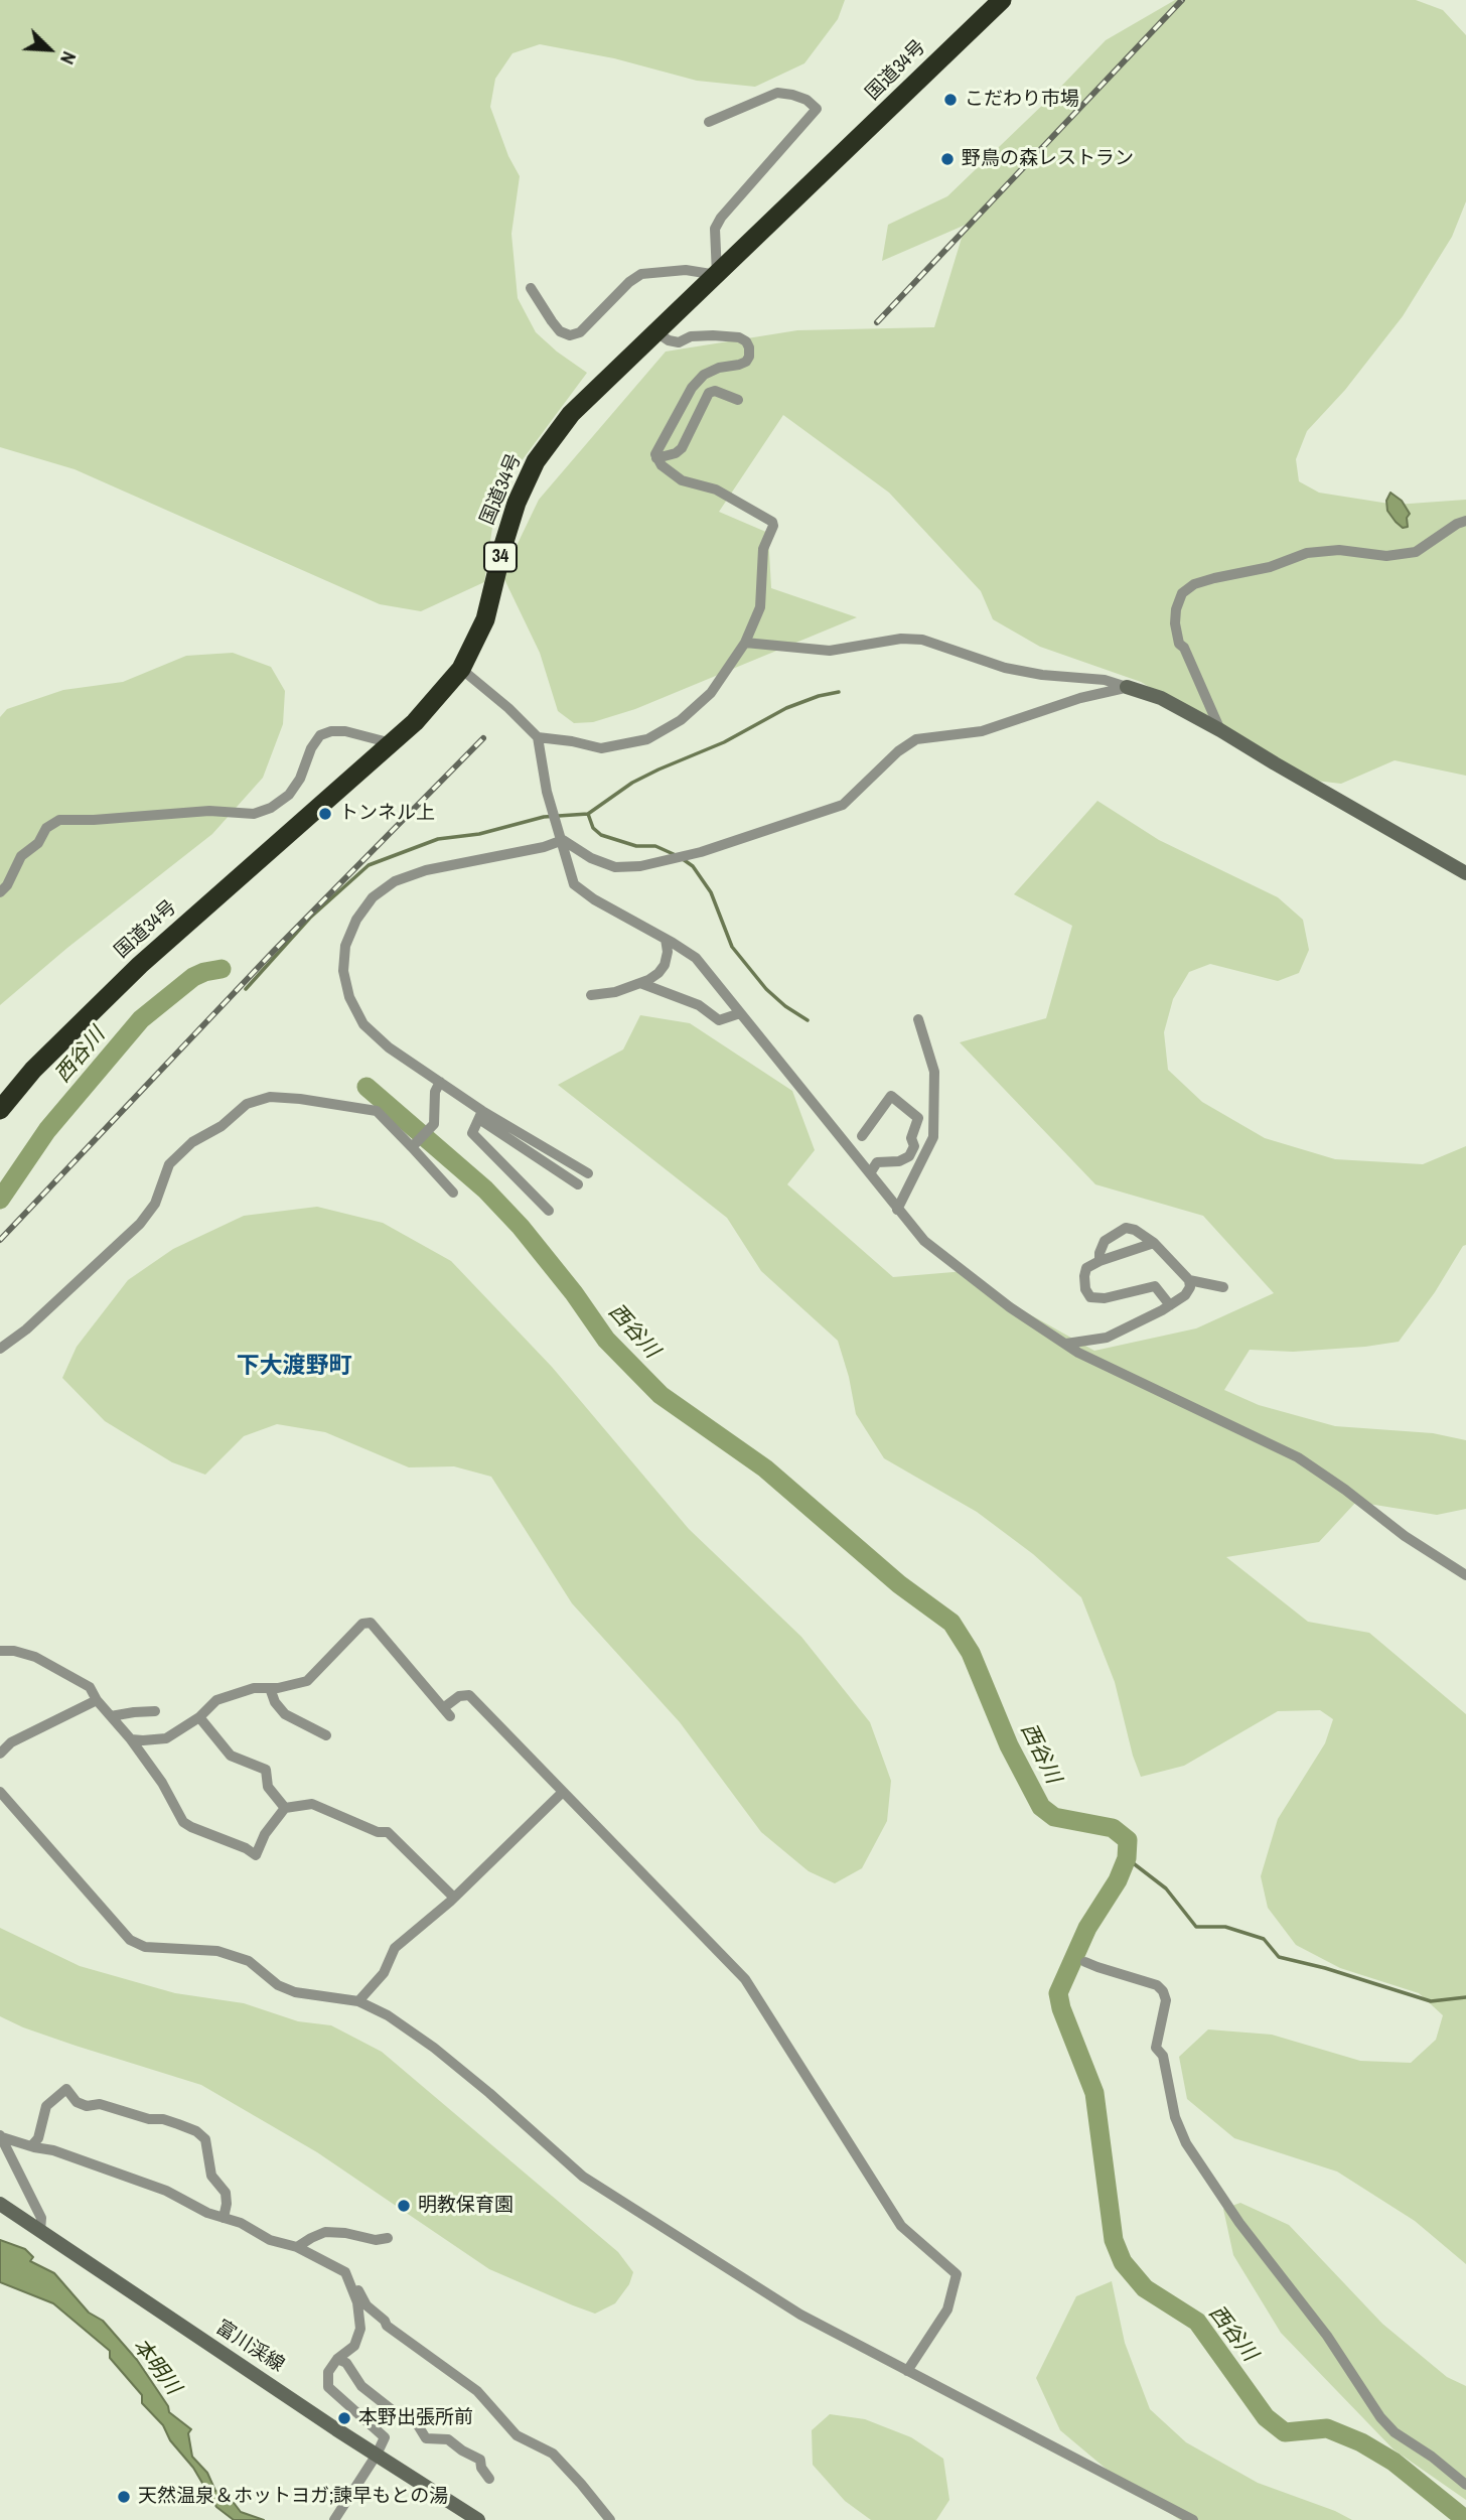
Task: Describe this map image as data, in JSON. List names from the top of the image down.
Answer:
{
  "streets": {
    "highway": ["国道34号", "34"],
    "main road": ["富川渓線"]
  },
  "districts": ["下大渡野町"],
  "water": ["西谷川", "本明川"],
  "places": [
    "こだわり市場",
    "野鳥の森レストラン",
    "トンネル上",
    "明教保育園",
    "本野出張所前",
    "天然温泉＆ホットヨガ;諫早もとの湯"
  ],
  "north": "bottom right"
}
